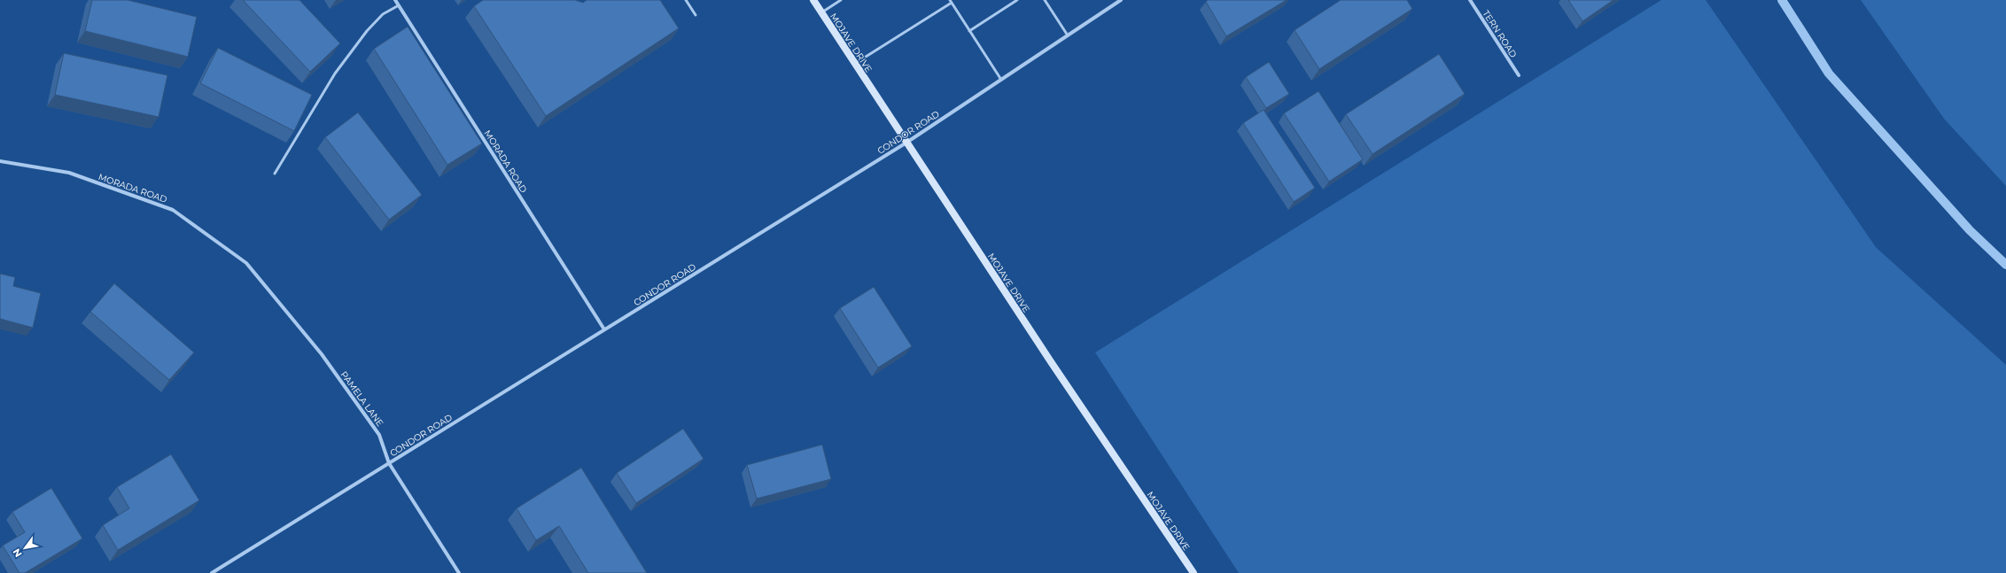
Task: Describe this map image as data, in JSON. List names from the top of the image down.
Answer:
{
  "streets": {
    "main road": ["MOJAVE DRIVE"],
    "street": [
      "TERN ROAD",
      "CONDOR ROAD",
      "MORADA ROAD",
      "PAMELA LANE"
    ]
  },
  "crossings": [
    ["MOJAVE DRIVE", "CONDOR ROAD"],
    ["CONDOR ROAD", "MORADA ROAD"],
    ["CONDOR ROAD", "PAMELA LANE"],
    ["MORADA ROAD", "PAMELA LANE"]
  ],
  "north": "bottom left"
}
